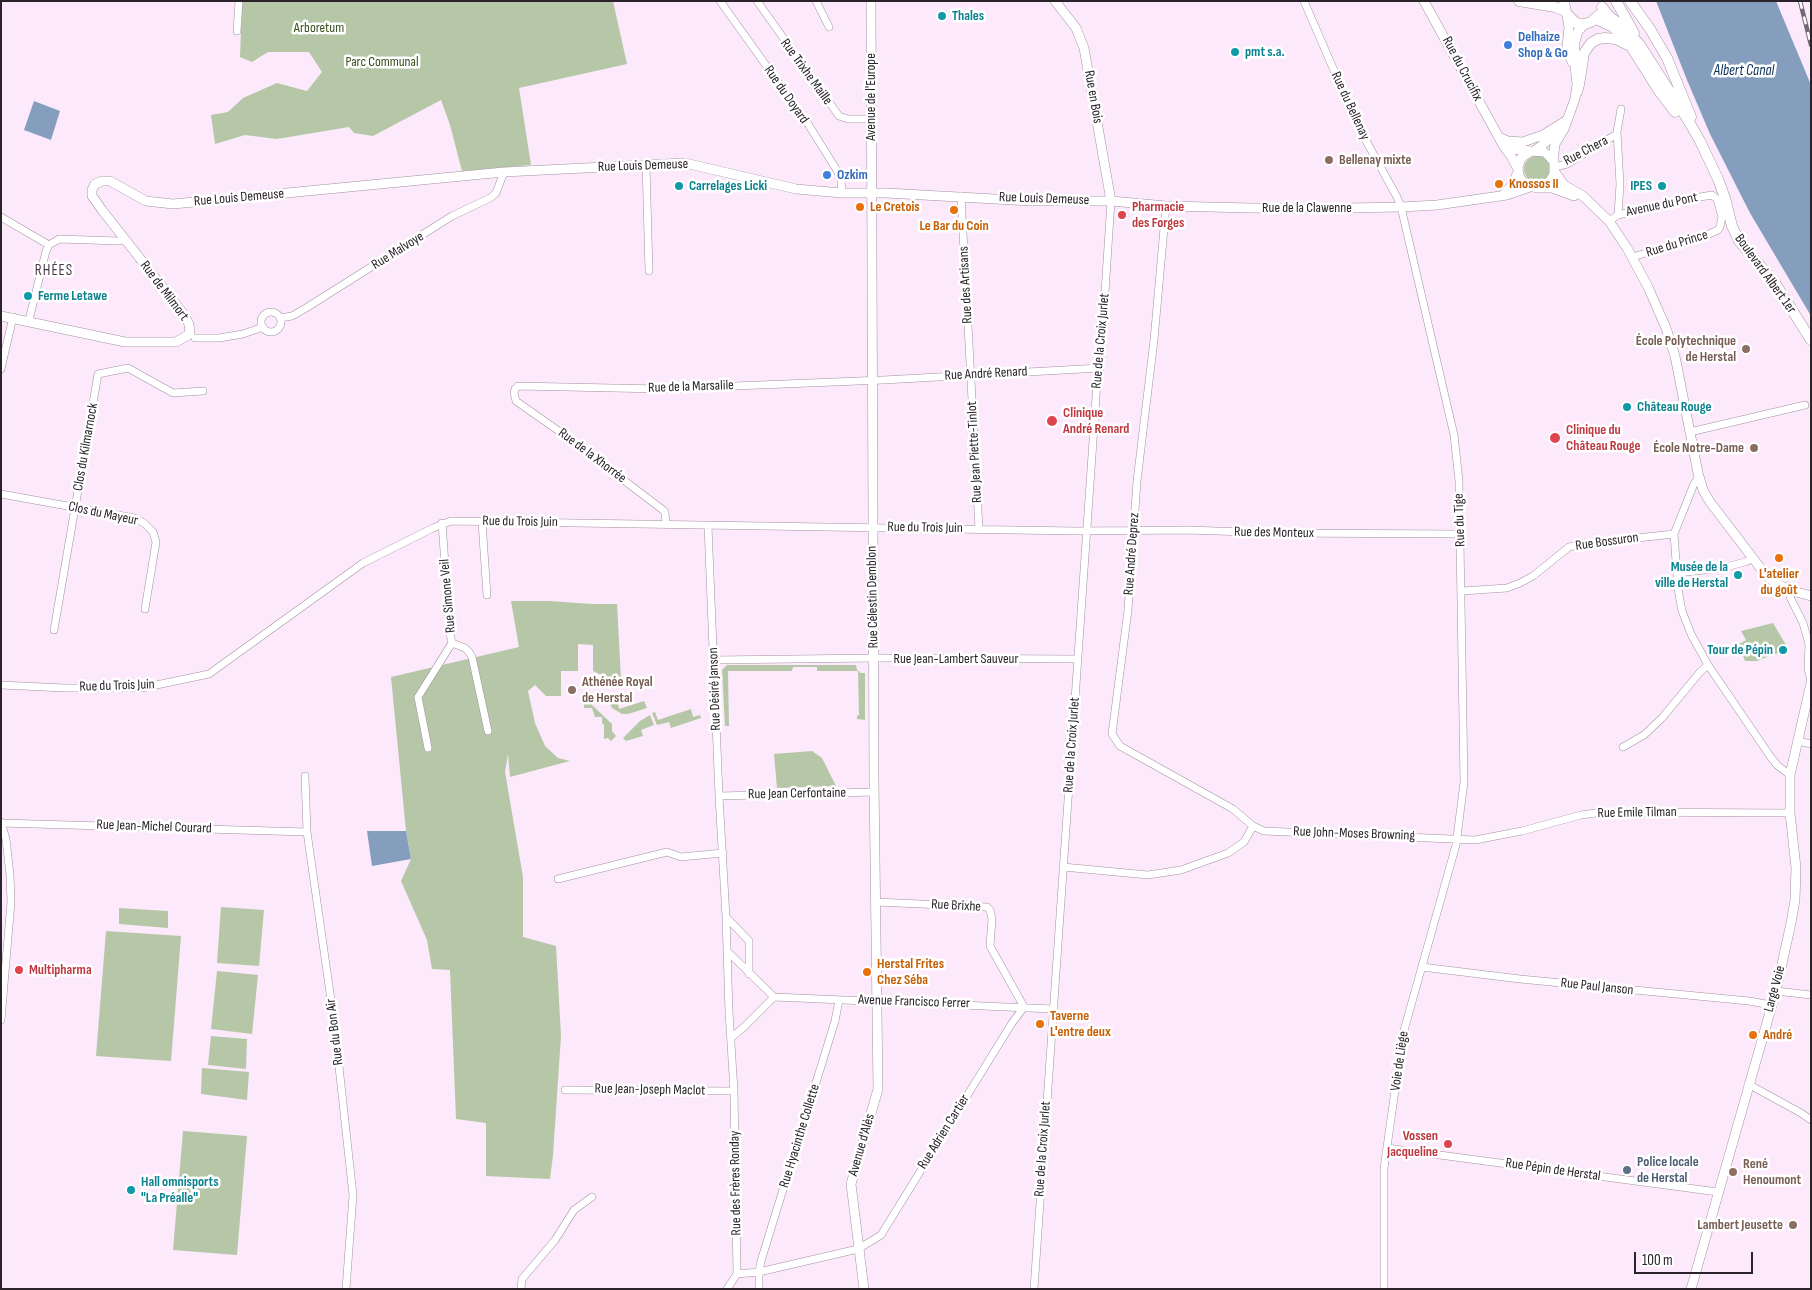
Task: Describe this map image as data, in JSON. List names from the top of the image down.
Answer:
{
  "streets": {
    "main road": ["Boulevard Albert 1er"],
    "street": [
      "Rue du Crucifix",
      "Rue Trixhe Maille",
      "Rue du Doyard",
      "Avenue de l'Europe",
      "Rue en Bois",
      "Rue du Bellenay",
      "Rue Chera",
      "Rue Louis Demeuse",
      "Avenue du Pont",
      "Rue de la Clawenne",
      "Rue du Prince",
      "Rue Malvoye",
      "Rue des Artisans",
      "Rue de Milmort",
      "Rue de la Croix Jurlet",
      "Rue André Renard",
      "Rue de la Marsalile",
      "Clos du Kilmarnock",
      "Rue Jean Piette-Tinlot",
      "Rue de la Xhorrée",
      "Clos du Mayeur",
      "Rue du Tige",
      "Rue du Trois Juin",
      "Rue des Monteux",
      "Rue Bossuron",
      "Rue André Deprez",
      "Rue Simone Veil",
      "Rue Célestin Demblon",
      "Rue Jean-Lambert Sauveur",
      "Rue Désiré Janson",
      "Rue Jean Cerfontaine",
      "Rue Emile Tilman",
      "Rue Jean-Michel Courard",
      "Rue John-Moses Browning",
      "Rue Brixhe",
      "Rue Paul Janson",
      "Large Voie",
      "Avenue Francisco Ferrer",
      "Rue du Bon Air",
      "Voie de Liège",
      "Rue Jean-Joseph Maclot",
      "Rue Adrien Cartier",
      "Rue Hyacinthe Collette",
      "Avenue d'Alès",
      "Rue Pépin de Herstal",
      "Rue des Frères Ronday"
    ]
  },
  "crossings": [
    ["Rue du Crucifix", "Rue Chera"],
    ["Rue du Crucifix", "Rue de la Clawenne"],
    ["Rue Trixhe Maille", "Avenue de l'Europe"],
    ["Rue du Doyard", "Rue Louis Demeuse"],
    ["Avenue de l'Europe", "Rue Louis Demeuse"],
    ["Avenue de l'Europe", "Rue Célestin Demblon"],
    ["Rue en Bois", "Rue Louis Demeuse"],
    ["Rue en Bois", "Rue de la Clawenne"],
    ["Rue en Bois", "Rue de la Croix Jurlet"],
    ["Rue du Bellenay", "Rue de la Clawenne"],
    ["Rue du Bellenay", "Rue du Tige"],
    ["Rue Chera", "Avenue du Pont"],
    ["Rue Chera", "Rue de la Clawenne"],
    ["Rue Louis Demeuse", "Rue de la Clawenne"],
    ["Rue Louis Demeuse", "Rue Malvoye"],
    ["Rue Louis Demeuse", "Rue des Artisans"],
    ["Rue Louis Demeuse", "Rue de Milmort"],
    ["Rue Louis Demeuse", "Rue de la Croix Jurlet"],
    ["Rue Louis Demeuse", "Rue Célestin Demblon"],
    ["Avenue du Pont", "Rue du Prince"],
    ["Rue de la Clawenne", "Rue de la Croix Jurlet"],
    ["Rue de la Clawenne", "Rue du Tige"],
    ["Rue de la Clawenne", "Rue André Deprez"],
    ["Rue des Artisans", "Rue André Renard"],
    ["Rue des Artisans", "Rue Jean Piette-Tinlot"],
    ["Rue de la Croix Jurlet", "Rue André Renard"],
    ["Rue de la Croix Jurlet", "Rue du Trois Juin"],
    ["Rue de la Croix Jurlet", "Rue des Monteux"],
    ["Rue de la Croix Jurlet", "Rue Jean-Lambert Sauveur"],
    ["Rue de la Croix Jurlet", "Avenue Francisco Ferrer"],
    ["Rue André Renard", "Rue de la Marsalile"],
    ["Rue André Renard", "Rue Jean Piette-Tinlot"],
    ["Rue André Renard", "Rue Célestin Demblon"],
    ["Rue de la Marsalile", "Rue de la Xhorrée"],
    ["Rue de la Marsalile", "Rue Célestin Demblon"],
    ["Clos du Kilmarnock", "Clos du Mayeur"],
    ["Rue Jean Piette-Tinlot", "Rue du Trois Juin"],
    ["Rue de la Xhorrée", "Rue du Trois Juin"],
    ["Rue du Tige", "Rue des Monteux"],
    ["Rue du Tige", "Rue Bossuron"],
    ["Rue du Tige", "Rue Emile Tilman"],
    ["Rue du Tige", "Rue John-Moses Browning"],
    ["Rue du Tige", "Voie de Liège"],
    ["Rue du Trois Juin", "Rue des Monteux"],
    ["Rue du Trois Juin", "Rue Simone Veil"],
    ["Rue du Trois Juin", "Rue Célestin Demblon"],
    ["Rue du Trois Juin", "Rue Désiré Janson"],
    ["Rue des Monteux", "Rue André Deprez"],
    ["Rue André Deprez", "Rue John-Moses Browning"],
    ["Rue Célestin Demblon", "Rue Jean-Lambert Sauveur"],
    ["Rue Célestin Demblon", "Rue Jean Cerfontaine"],
    ["Rue Célestin Demblon", "Rue Brixhe"],
    ["Rue Célestin Demblon", "Avenue Francisco Ferrer"],
    ["Rue Célestin Demblon", "Avenue d'Alès"],
    ["Rue Jean-Lambert Sauveur", "Rue Désiré Janson"],
    ["Rue Désiré Janson", "Rue Jean Cerfontaine"],
    ["Rue Désiré Janson", "Rue des Frères Ronday"],
    ["Rue Emile Tilman", "Rue John-Moses Browning"],
    ["Rue Emile Tilman", "Large Voie"],
    ["Rue Emile Tilman", "Voie de Liège"],
    ["Rue Jean-Michel Courard", "Rue du Bon Air"],
    ["Rue John-Moses Browning", "Voie de Liège"],
    ["Rue Brixhe", "Avenue Francisco Ferrer"],
    ["Rue Brixhe", "Rue Adrien Cartier"],
    ["Rue Paul Janson", "Large Voie"],
    ["Rue Paul Janson", "Voie de Liège"],
    ["Large Voie", "Rue Pépin de Herstal"],
    ["Avenue Francisco Ferrer", "Rue Adrien Cartier"],
    ["Avenue Francisco Ferrer", "Rue Hyacinthe Collette"],
    ["Avenue Francisco Ferrer", "Avenue d'Alès"],
    ["Voie de Liège", "Rue Pépin de Herstal"],
    ["Rue Jean-Joseph Maclot", "Rue des Frères Ronday"],
    ["Rue Adrien Cartier", "Avenue d'Alès"]
  ],
  "districts": ["RHÉES"],
  "water": ["Albert Canal"],
  "parks": ["Arboretum", "Parc Communal"],
  "places": [
    "Thales",
    "Delhaize Shop & Go",
    "pmt s.a.",
    "Bellenay mixte",
    "Ozkim",
    "Knossos II",
    "Carrelages Licki",
    "IPES",
    "Le Cretois",
    "Le Bar du Coin",
    "Pharmacie des Forges",
    "Ferme Letawe",
    "École Polytechnique de Herstal",
    "Château Rouge",
    "Clinique André Renard",
    "Clinique du Château Rouge",
    "École Notre-Dame",
    "L'atelier du goût",
    "Musée de la ville de Herstal",
    "Tour de Pépin",
    "Athénée Royal de Herstal",
    "Multipharma",
    "Herstal Frites Chez Séba",
    "Taverne L'entre deux",
    "André",
    "Vossen Jacqueline",
    "Police locale de Herstal",
    "René Henoumont",
    "Hall omnisports \"La Préalle\"",
    "Lambert Jeusette"
  ],
  "scale_bar": "100 m"
}
